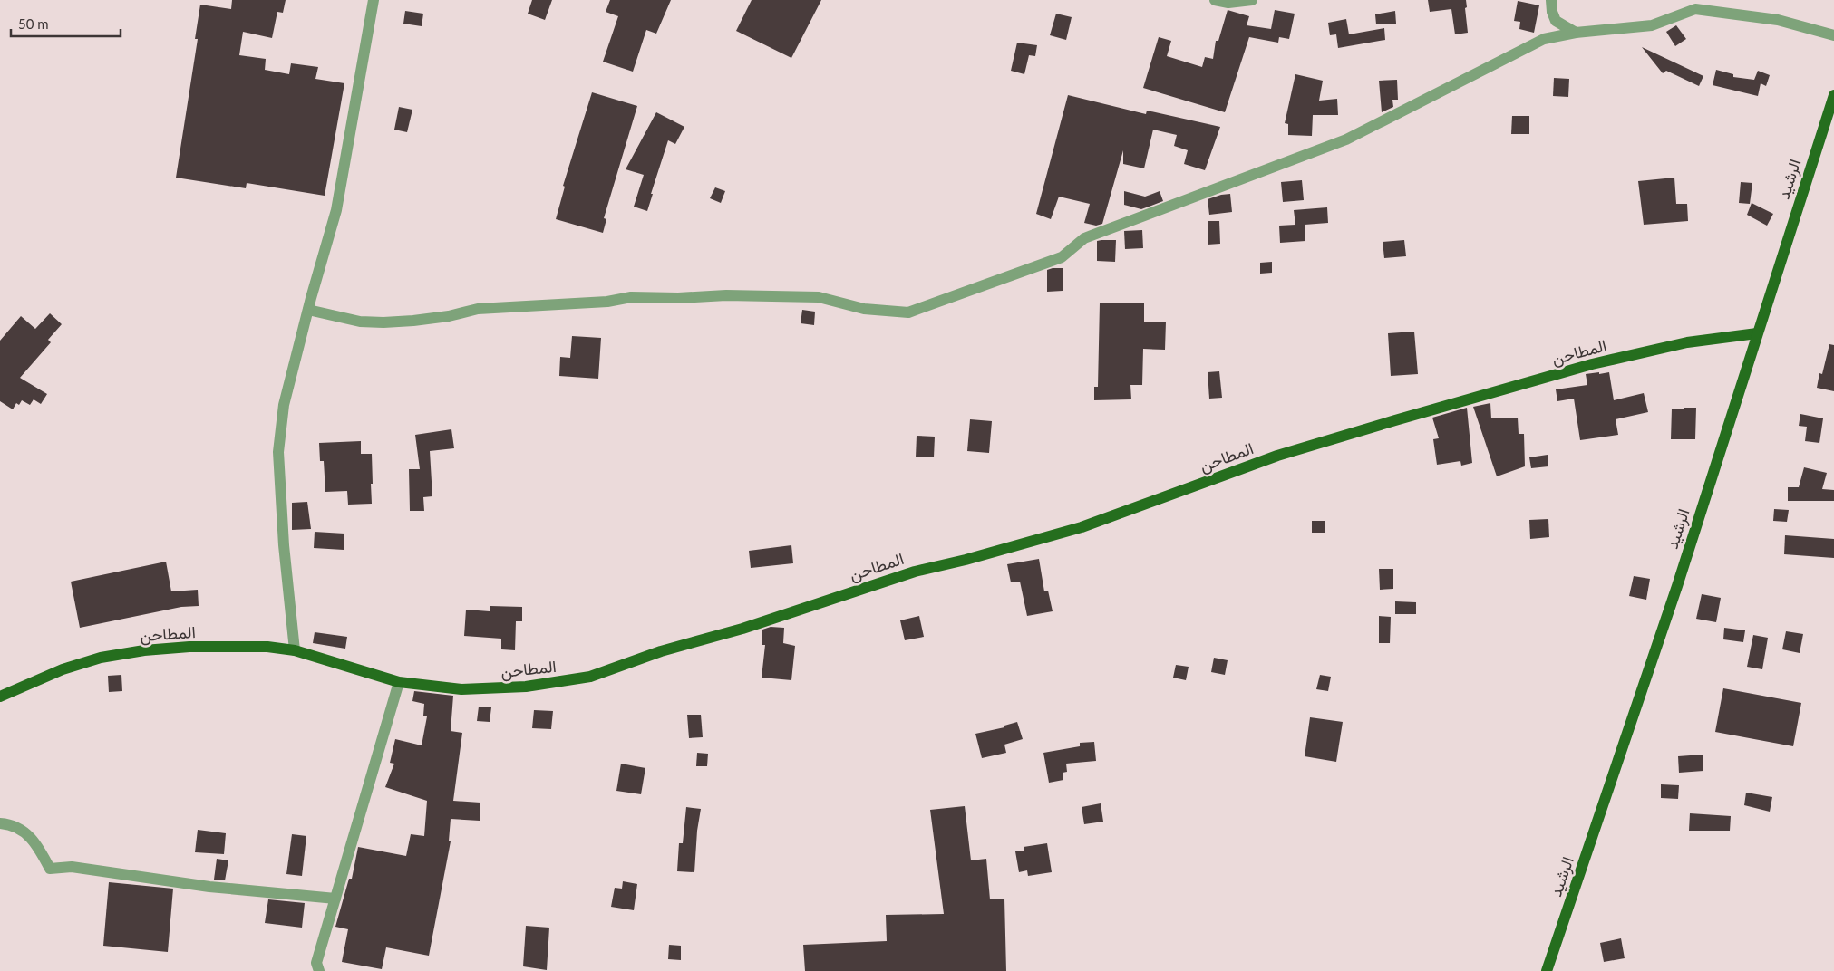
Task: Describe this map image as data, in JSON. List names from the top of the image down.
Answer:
{
  "streets": {
    "main road": ["الرشيد", "المطاحن"]
  },
  "crossings": [
    ["الرشيد", "المطاحن"]
  ],
  "scale_bar": "50 m"
}
